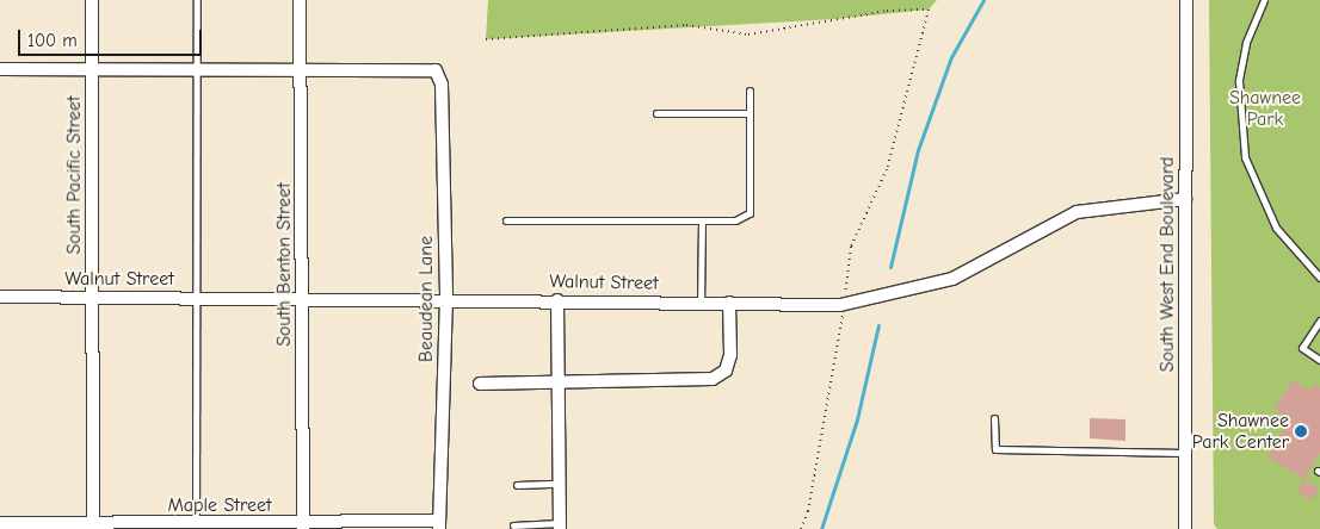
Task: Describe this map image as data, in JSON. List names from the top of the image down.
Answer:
{
  "streets": {
    "street": [
      "South Pacific Street",
      "South Benton Street",
      "South West End Boulevard",
      "Walnut Street",
      "Beaudean Lane",
      "Maple Street"
    ]
  },
  "crossings": [
    ["South Pacific Street", "Walnut Street"],
    ["South Pacific Street", "Maple Street"],
    ["South Benton Street", "Walnut Street"],
    ["South Benton Street", "Beaudean Lane"],
    ["South Benton Street", "Maple Street"],
    ["South West End Boulevard", "Walnut Street"],
    ["Walnut Street", "Beaudean Lane"],
    ["Beaudean Lane", "Maple Street"]
  ],
  "parks": ["Shawnee Park"],
  "places": ["Shawnee Park Center"],
  "scale_bar": "100 m"
}
